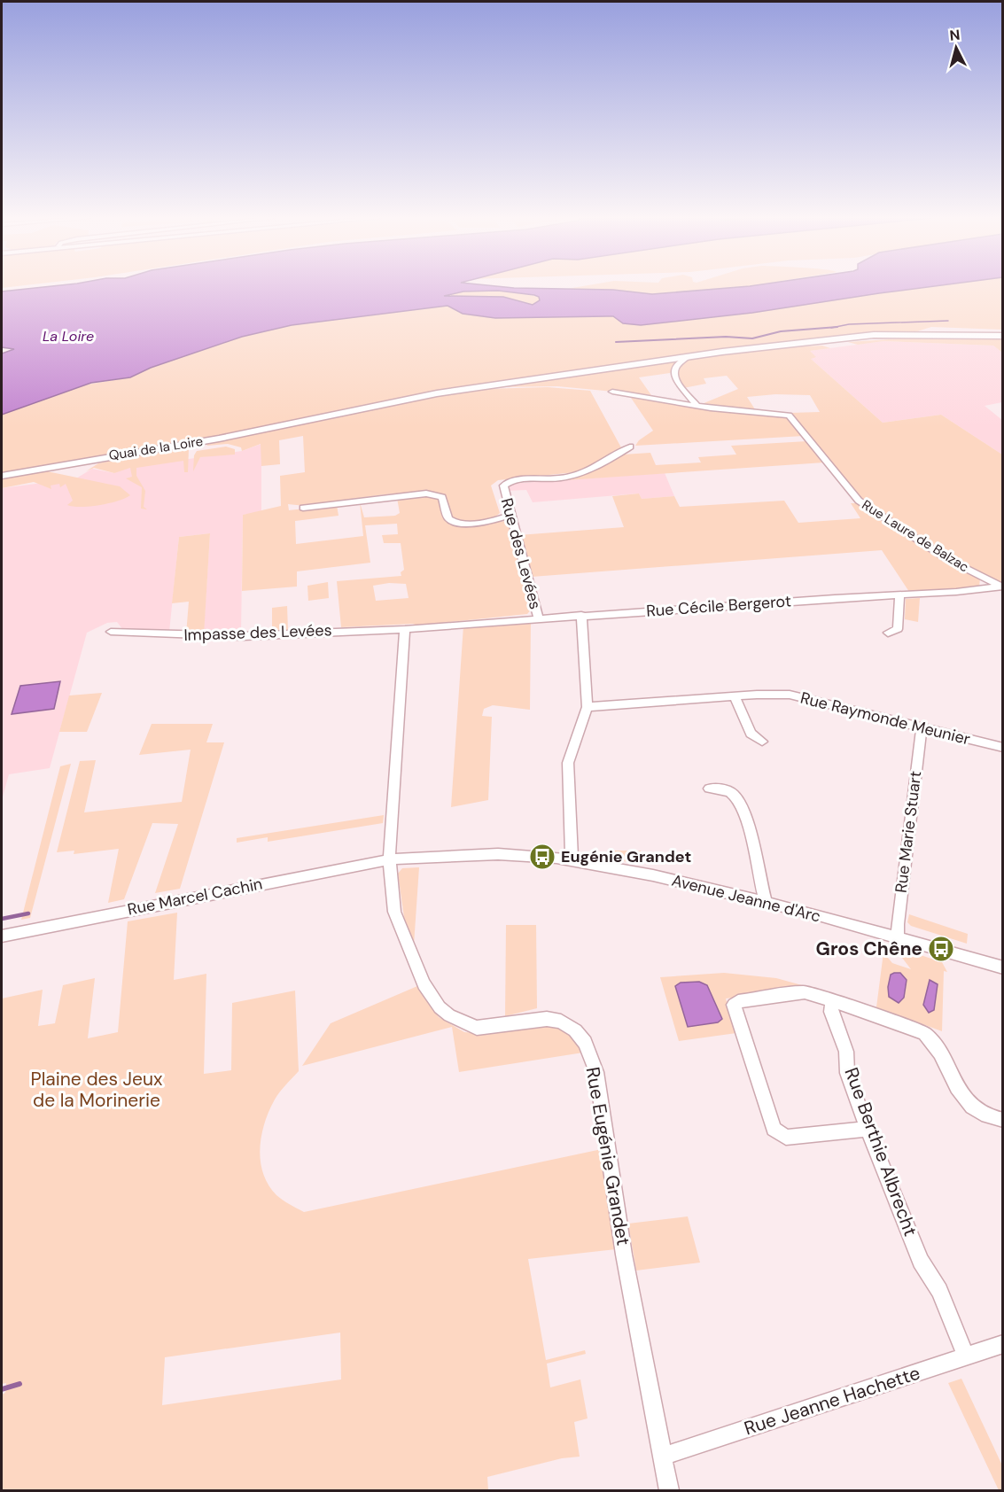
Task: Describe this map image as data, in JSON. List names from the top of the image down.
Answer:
{
  "streets": {
    "main road": ["Quai de la Loire"],
    "street": [
      "Rue Laure de Balzac",
      "Rue des Levées",
      "Rue Cécile Bergerot",
      "Impasse des Levées",
      "Rue Raymonde Meunier",
      "Rue Marie Stuart",
      "Rue Marcel Cachin",
      "Avenue Jeanne d'Arc",
      "Rue Berthie Albrecht",
      "Rue Eugénie Grandet",
      "Rue Jeanne Hachette"
    ]
  },
  "crossings": [
    ["Rue Laure de Balzac", "Rue Cécile Bergerot"],
    ["Rue des Levées", "Rue Cécile Bergerot"],
    ["Rue des Levées", "Impasse des Levées"],
    ["Rue Raymonde Meunier", "Rue Marie Stuart"],
    ["Rue Marie Stuart", "Avenue Jeanne d'Arc"],
    ["Rue Marcel Cachin", "Avenue Jeanne d'Arc"],
    ["Rue Marcel Cachin", "Rue Eugénie Grandet"],
    ["Avenue Jeanne d'Arc", "Rue Eugénie Grandet"],
    ["Rue Berthie Albrecht", "Rue Jeanne Hachette"],
    ["Rue Eugénie Grandet", "Rue Jeanne Hachette"]
  ],
  "water": ["La Loire"],
  "parks": ["Plaine des Jeux de la Morinerie"],
  "places": {
    "bus stop": ["Eugénie Grandet", "Gros Chêne"]
  },
  "north": "top"
}
